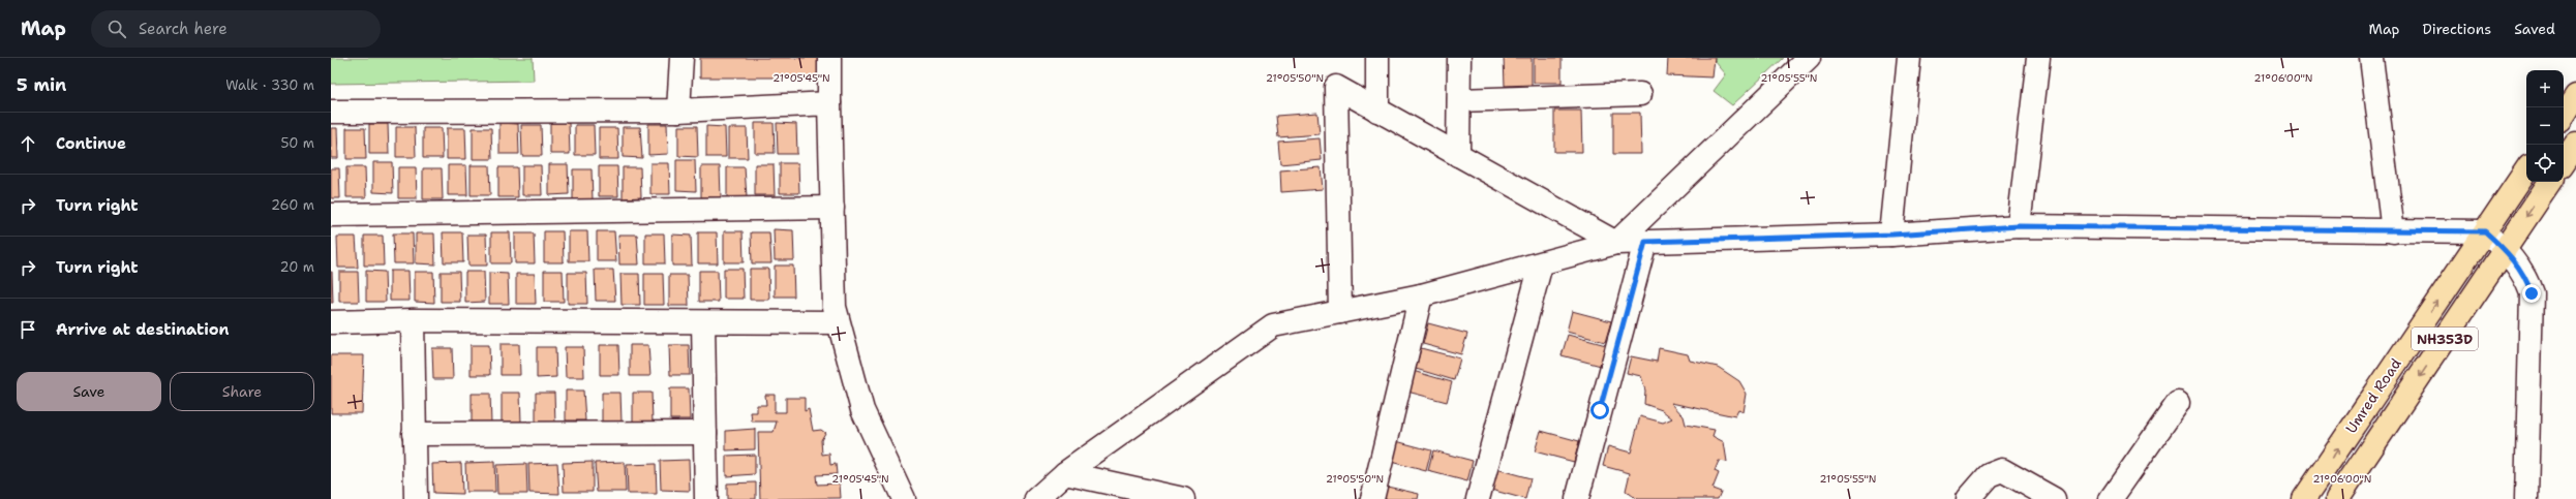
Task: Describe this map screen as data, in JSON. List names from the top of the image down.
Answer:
{
  "streets": {
    "highway": ["NH353D", "Umred Road"]
  },
  "crossings": [
    ["NH353D", "Umred Road"]
  ],
  "page": {
    "header": "Map",
    "search": "Search here",
    "nav": ["Map", "Directions", "Saved"],
    "heading": ["5 min", "Walk · 330 m"],
    "map_buttons": ["+", "−"],
    "list": [
      ["Continue", "50 m"],
      ["Turn right", "260 m"],
      ["Turn right", "20 m"],
      "Arrive at destination"
    ],
    "buttons": ["Save", "Share"]
  },
  "coordinates": [
    "21°05'45\"N",
    "21°05'50\"N",
    "21°05'55\"N",
    "21°06'00\"N"
  ]
}
